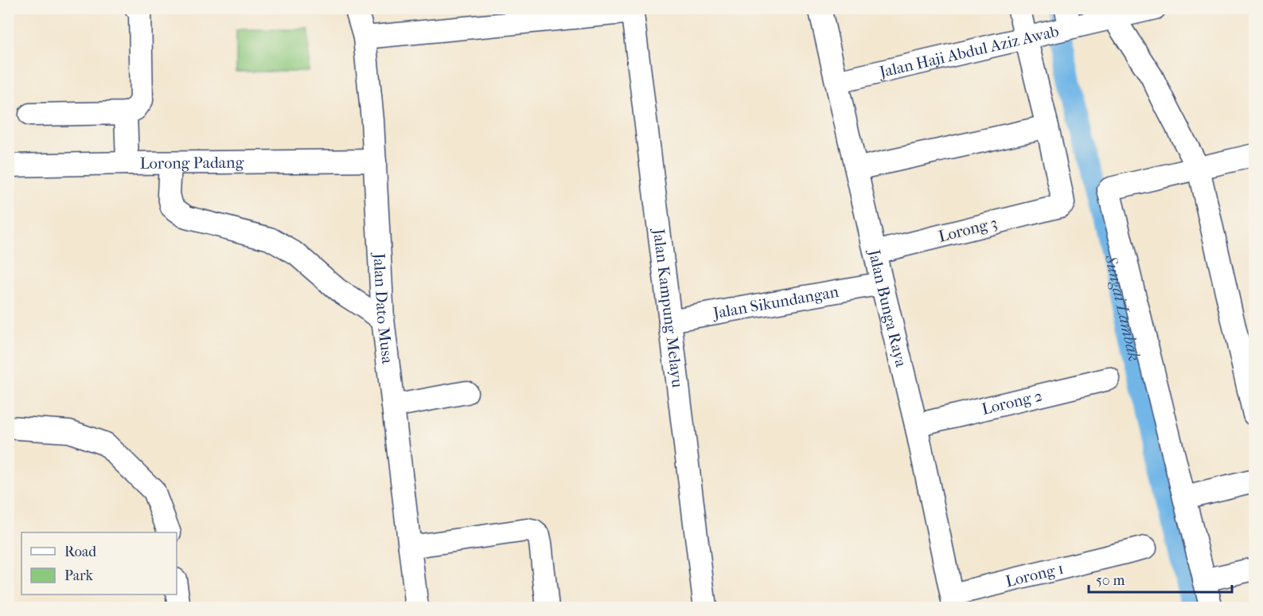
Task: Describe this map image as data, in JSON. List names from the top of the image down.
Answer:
{
  "streets": {
    "street": [
      "Jalan Haji Abdul Aziz Awab",
      "Lorong Padang",
      "Lorong 3",
      "Jalan Sikundangan",
      "Jalan Dato Musa",
      "Jalan Kampung Melayu",
      "Jalan Bunga Raya",
      "Lorong 2",
      "Lorong 1"
    ]
  },
  "crossings": [
    ["Jalan Haji Abdul Aziz Awab", "Jalan Bunga Raya"],
    ["Lorong Padang", "Jalan Dato Musa"],
    ["Lorong 3", "Jalan Bunga Raya"],
    ["Jalan Sikundangan", "Jalan Kampung Melayu"],
    ["Jalan Sikundangan", "Jalan Bunga Raya"],
    ["Jalan Bunga Raya", "Lorong 2"],
    ["Jalan Bunga Raya", "Lorong 1"]
  ],
  "water": ["Sungai Lambak"],
  "legend": ["Road", "Park"],
  "scale_bar": "50 m"
}
